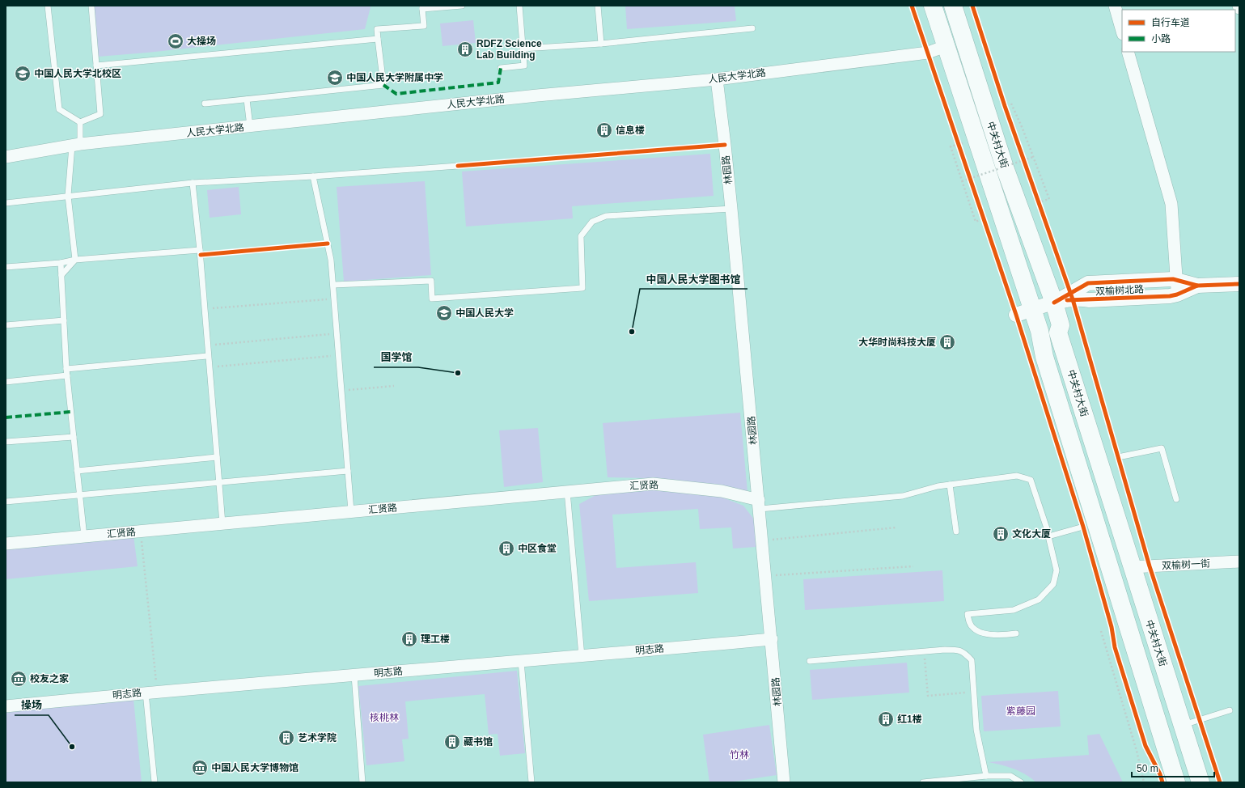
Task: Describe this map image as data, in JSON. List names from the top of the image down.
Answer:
{
  "streets": {
    "main road": ["中关村大街"],
    "street": [
      "人民大学北路",
      "林园路",
      "双榆树北路",
      "汇贤路",
      "双榆树一街",
      "明志路"
    ]
  },
  "crossings": [
    ["人民大学北路", "中关村大街"],
    ["人民大学北路", "林园路"],
    ["中关村大街", "双榆树北路"],
    ["中关村大街", "双榆树一街"],
    ["林园路", "汇贤路"],
    ["林园路", "明志路"]
  ],
  "parks": ["紫藤园", "核桃林", "竹林"],
  "places": {
    "sports": ["大操场"],
    "building": [
      "RDFZ Science Lab Building",
      "信息楼",
      "大华时尚科技大厦",
      "文化大厦",
      "中区食堂",
      "理工楼",
      "红1楼",
      "艺术学院",
      "藏书馆"
    ],
    "school or university": ["中国人民大学北校区", "中国人民大学附属中学", "中国人民大学"],
    "other": ["中国人民大学图书馆", "国学馆", "操场"],
    "museum": ["校友之家", "中国人民大学博物馆"]
  },
  "legend": ["自行车道", "小路"],
  "scale_bar": "50 m"
}
